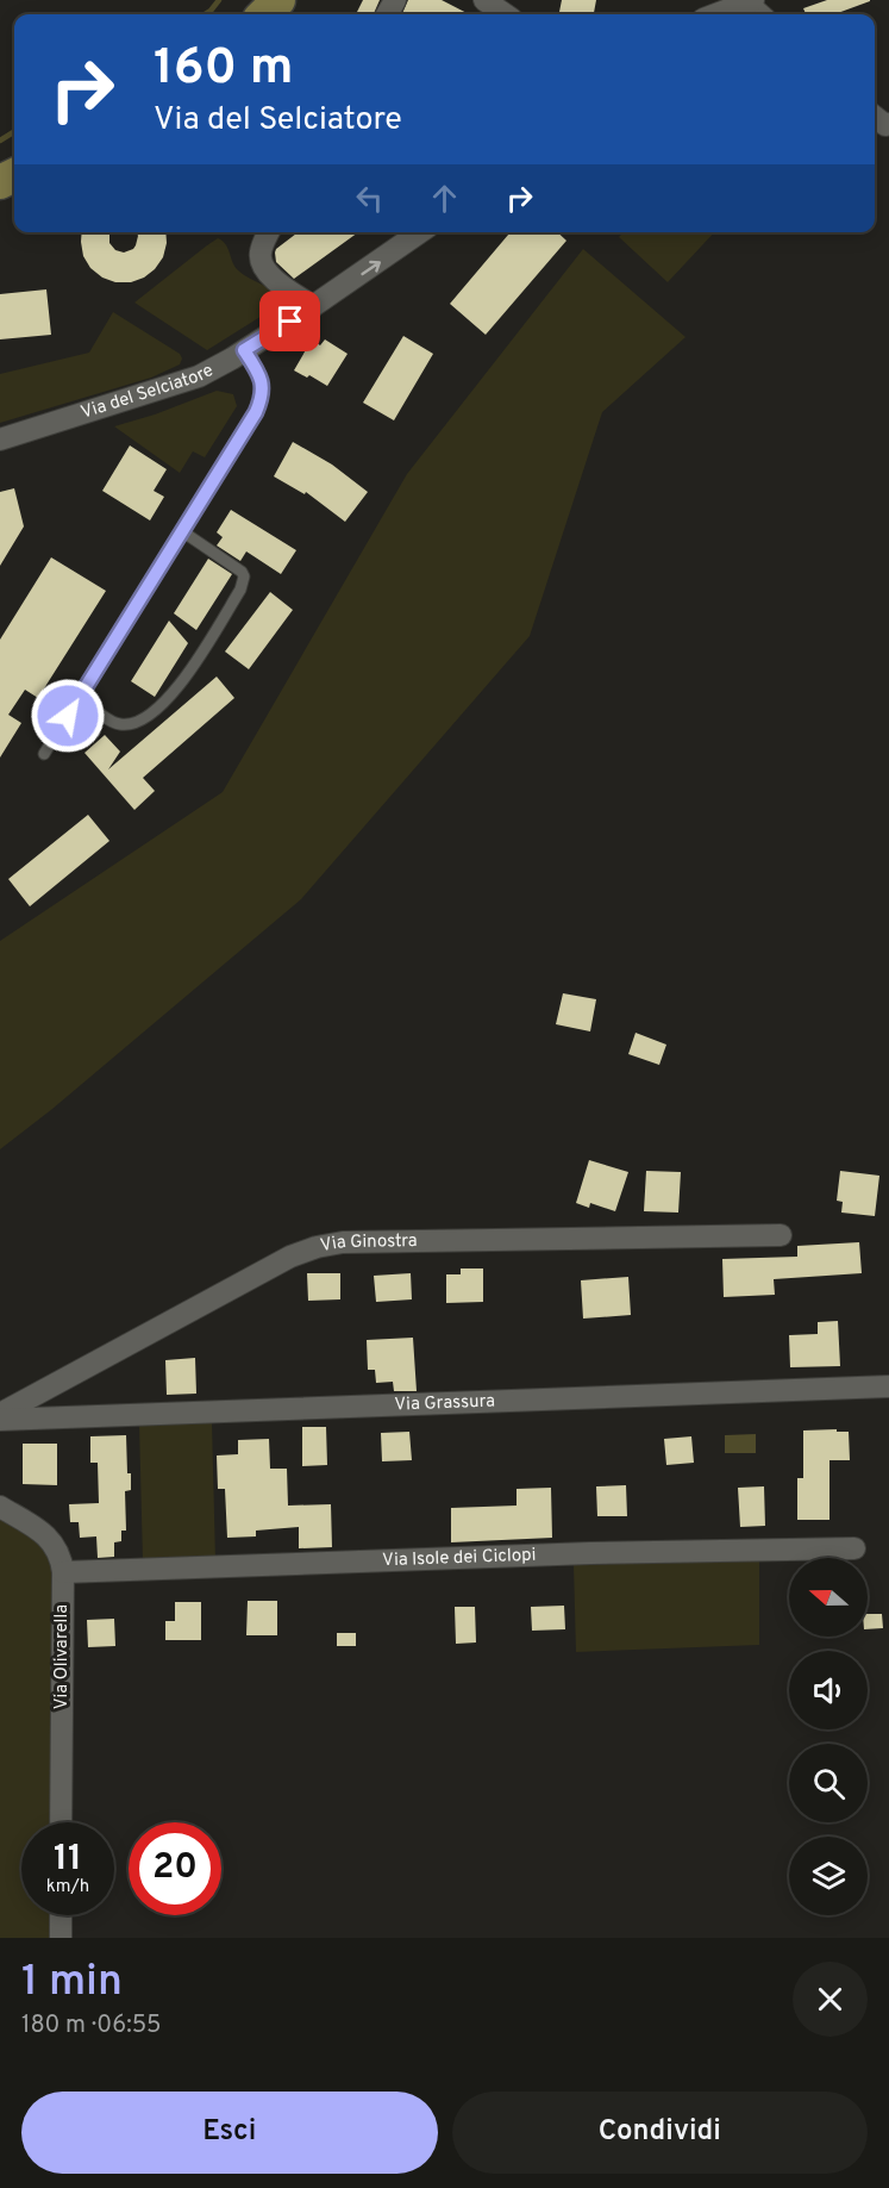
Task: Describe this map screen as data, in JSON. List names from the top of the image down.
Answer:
{
  "streets": {
    "street": [
      "Via del Selciatore",
      "Via Ginostra",
      "Via Grassura",
      "Via Isole dei Ciclopi",
      "Via Olivarella"
    ]
  },
  "crossings": [
    ["Via Isole dei Ciclopi", "Via Olivarella"]
  ],
  "north": "left",
  "page": {
    "turn": ["160 m", "Via del Selciatore"],
    "speed": "11 km/h",
    "limit": "20",
    "heading": ["1 min", "180 m · 06:55"],
    "buttons": ["Esci", "Condividi"]
  }
}
